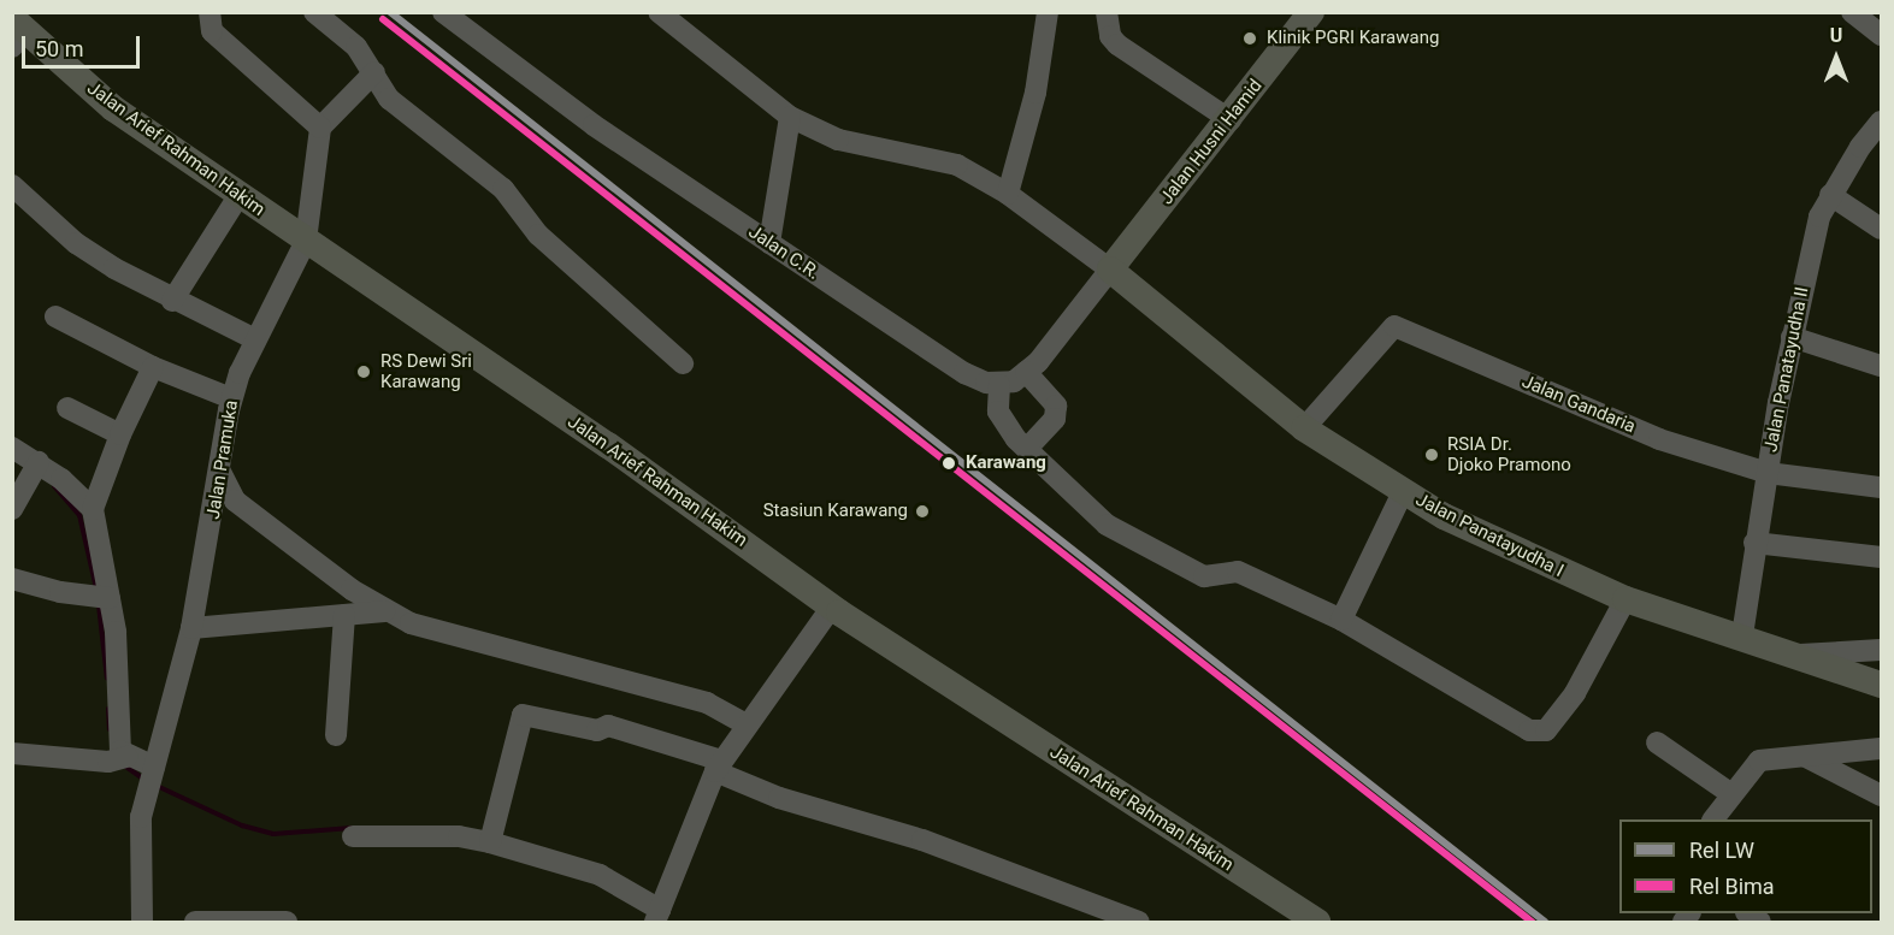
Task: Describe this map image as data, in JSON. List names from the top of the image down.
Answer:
{
  "streets": {
    "main road": ["Jalan Husni Hamid", "Jalan Arief Rahman Hakim", "Jalan Panatayudha I"],
    "street": [
      "Jalan C.R.",
      "Jalan Panatayudha II",
      "Jalan Gandaria",
      "Jalan Pramuka"
    ]
  },
  "crossings": [
    ["Jalan Husni Hamid", "Jalan Panatayudha I"],
    ["Jalan Arief Rahman Hakim", "Jalan Pramuka"],
    ["Jalan Panatayudha II", "Jalan Gandaria"],
    ["Jalan Panatayudha II", "Jalan Panatayudha I"],
    ["Jalan Gandaria", "Jalan Panatayudha I"]
  ],
  "places": [
    "Klinik PGRI Karawang",
    "RS Dewi Sri Karawang",
    "RSIA Dr. Djoko Pramono",
    "Karawang",
    "Stasiun Karawang"
  ],
  "lines": ["rail line LW", "rail line Bima"],
  "legend": ["Rel LW", "Rel Bima"],
  "scale_bar": "50 m",
  "north": "top"
}
